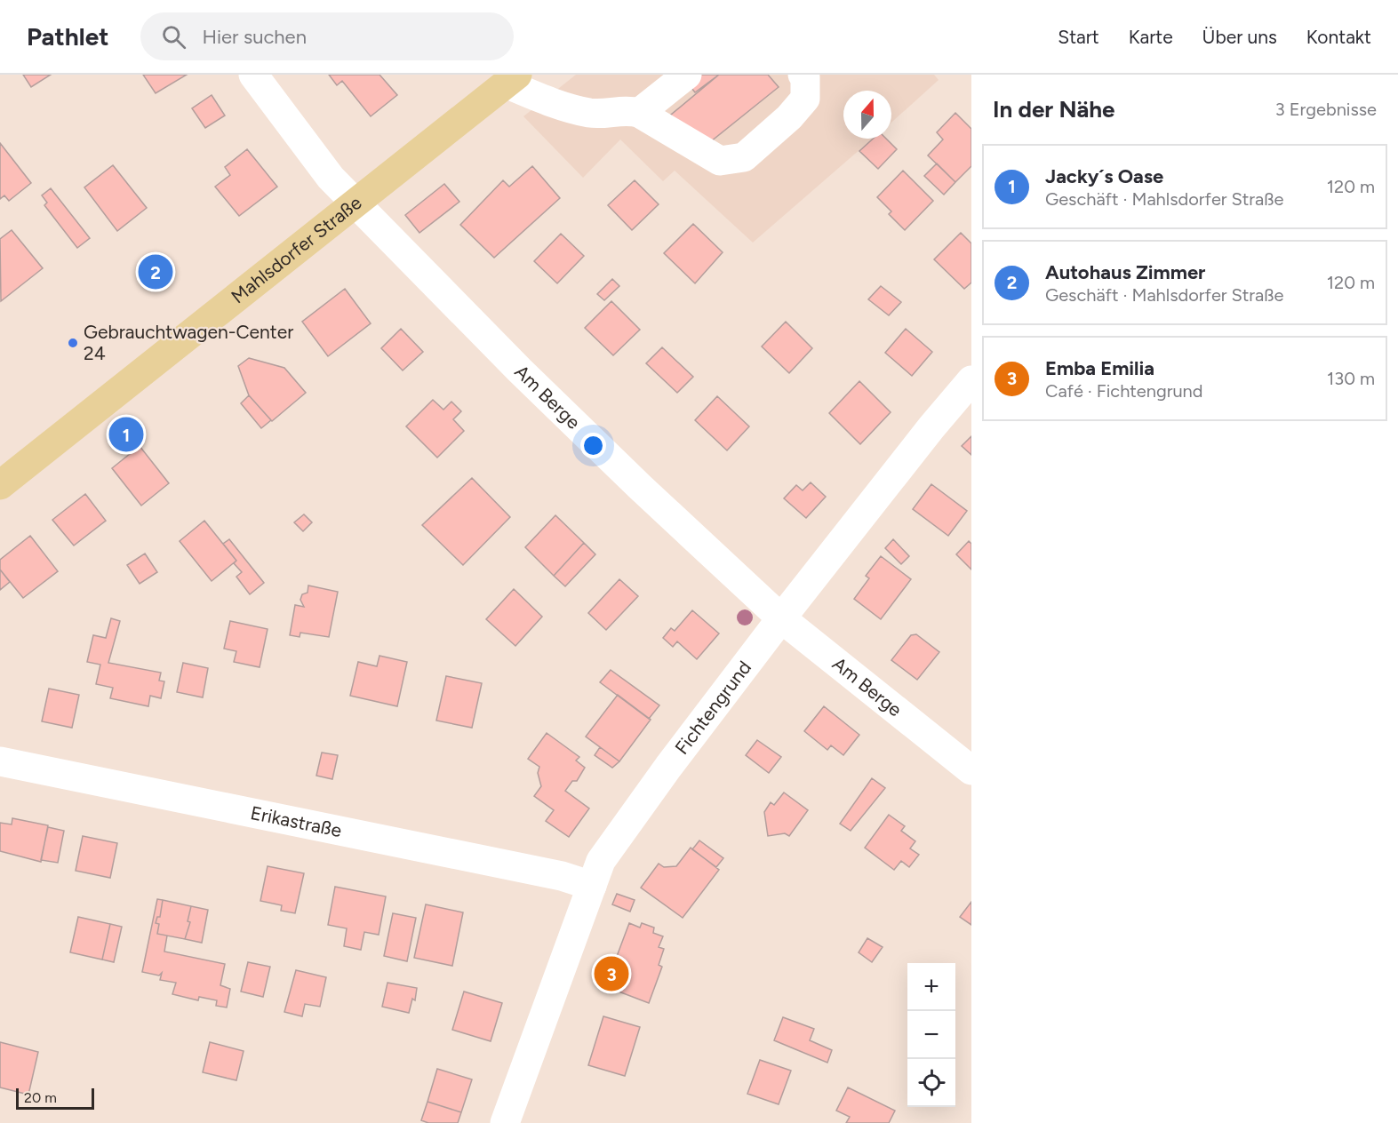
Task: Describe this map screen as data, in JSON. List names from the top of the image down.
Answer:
{
  "streets": {
    "main road": ["Mahlsdorfer Straße"],
    "street": ["Am Berge", "Fichtengrund", "Erikastraße"]
  },
  "crossings": [
    ["Mahlsdorfer Straße", "Am Berge"],
    ["Am Berge", "Fichtengrund"],
    ["Fichtengrund", "Erikastraße"]
  ],
  "places": ["Gebrauchtwagen-Center 24"],
  "scale_bar": "20 m",
  "north": "top",
  "page": {
    "header": "Pathlet",
    "search": "Hier suchen",
    "nav": [
      "Start",
      "Karte",
      "Über uns",
      "Kontakt"
    ],
    "heading": ["In der Nähe", "3 Ergebnisse"],
    "list": [
      {
        "mark": "1",
        "name": "Jacky´s Oase",
        "note": "Geschäft · Mahlsdorfer Straße",
        "value": "120 m"
      },
      {
        "mark": "2",
        "name": "Autohaus Zimmer",
        "note": "Geschäft · Mahlsdorfer Straße",
        "value": "120 m"
      },
      {
        "mark": "3",
        "name": "Emba Emilia",
        "note": "Café · Fichtengrund",
        "value": "130 m"
      }
    ],
    "pins": ["2", "1", "3"],
    "map_buttons": ["+", "−"],
    "scale": "20 m"
  }
}
